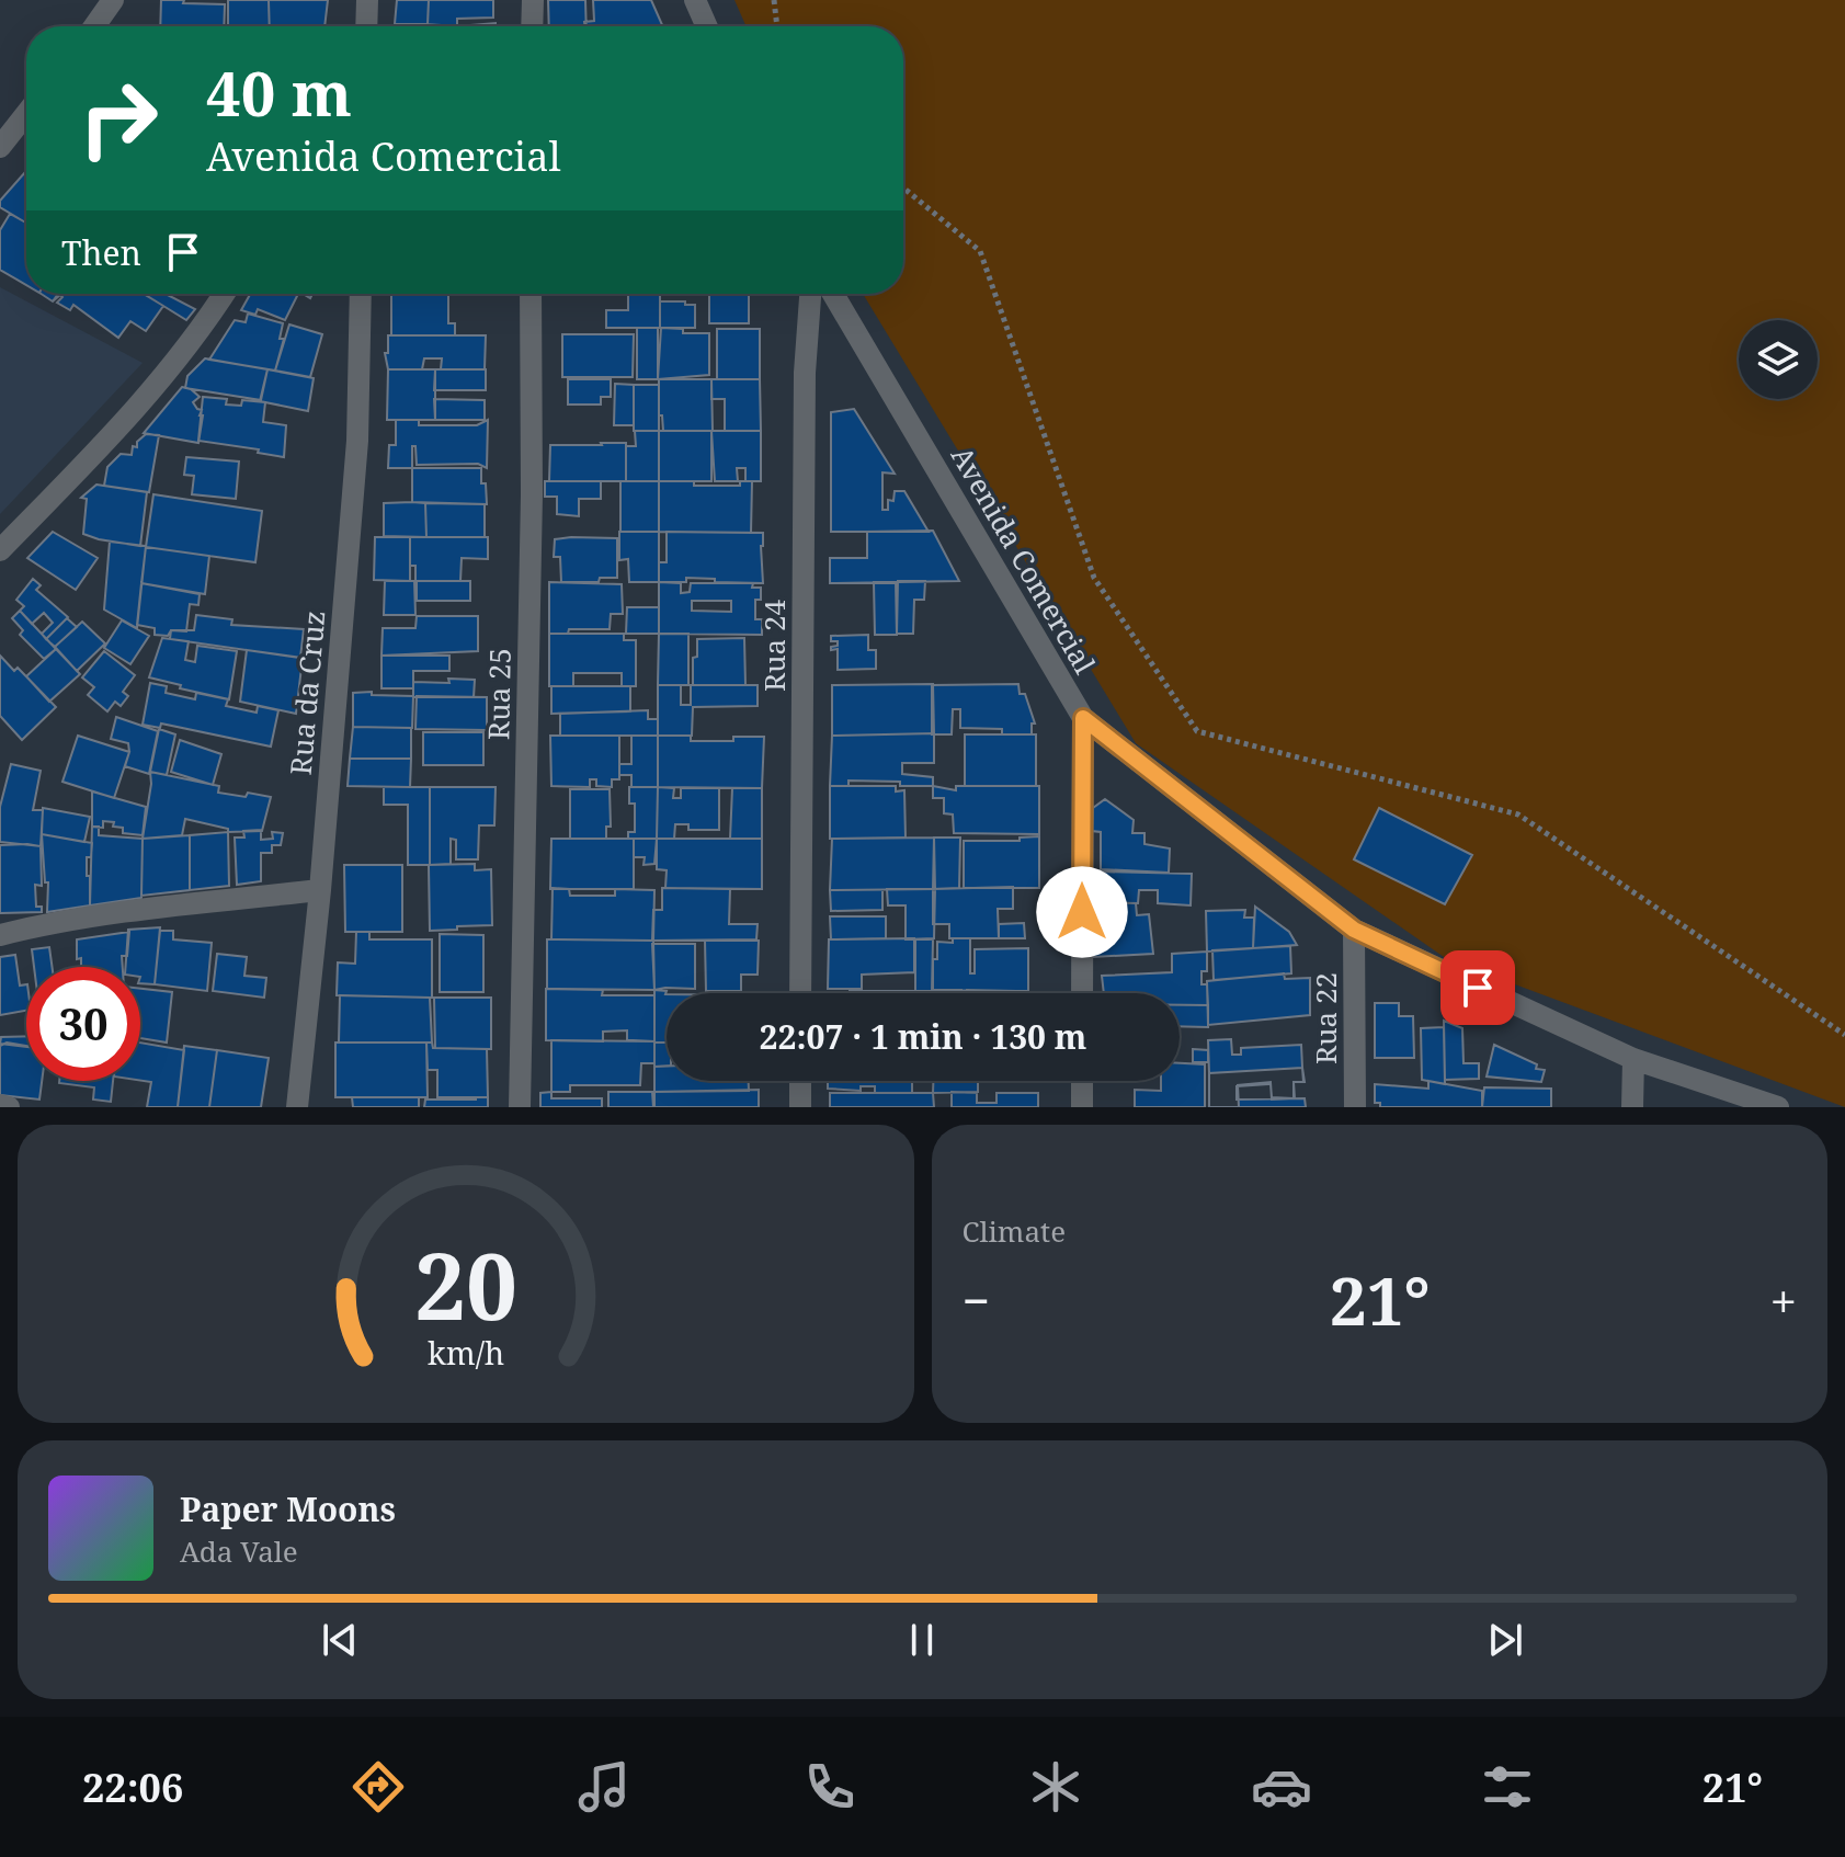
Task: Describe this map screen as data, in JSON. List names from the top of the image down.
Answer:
{
  "streets": {
    "street": [
      "Avenida Comercial",
      "Rua 24",
      "Rua da Cruz",
      "Rua 25",
      "Rua 22"
    ]
  },
  "crossings": [
    ["Avenida Comercial", "Rua 22"]
  ],
  "page": {
    "turn": ["40 m", "Avenida Comercial"],
    "then": "Then",
    "limit": "30",
    "trip": "22:07 · 1 min · 130 m",
    "tile": "Climate",
    "heat": ["−", "21°", "+"],
    "song": ["Paper Moons", "Ada Vale"],
    "tabs": ["22:06", "21°"],
    "gauge": ["20", "km/h"]
  }
}
